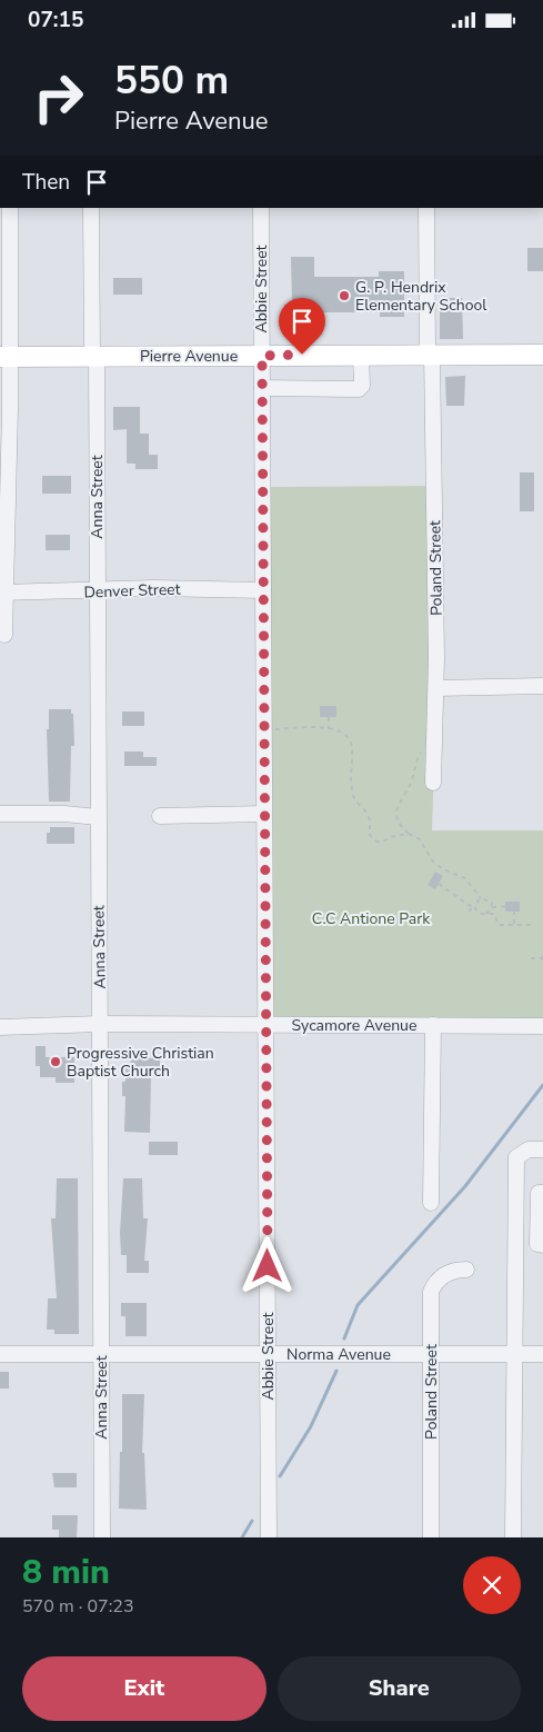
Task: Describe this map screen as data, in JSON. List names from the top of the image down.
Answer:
{
  "streets": {
    "main road": ["Pierre Avenue"],
    "street": [
      "Abbie Street",
      "Anna Street",
      "Poland Street",
      "Denver Street",
      "Sycamore Avenue",
      "Norma Avenue"
    ]
  },
  "crossings": [
    ["Abbie Street", "Pierre Avenue"],
    ["Abbie Street", "Denver Street"],
    ["Abbie Street", "Sycamore Avenue"],
    ["Abbie Street", "Norma Avenue"],
    ["Pierre Avenue", "Anna Street"],
    ["Pierre Avenue", "Poland Street"],
    ["Anna Street", "Denver Street"],
    ["Anna Street", "Sycamore Avenue"],
    ["Anna Street", "Norma Avenue"],
    ["Poland Street", "Norma Avenue"]
  ],
  "parks": ["C.C Antione Park"],
  "places": ["G. P. Hendrix Elementary School", "Progressive Christian Baptist Church"],
  "page": {
    "status": "07:15",
    "turn": ["550 m", "Pierre Avenue"],
    "then": "Then",
    "heading": ["8 min", "570 m · 07:23"],
    "buttons": ["Exit", "Share"]
  }
}
